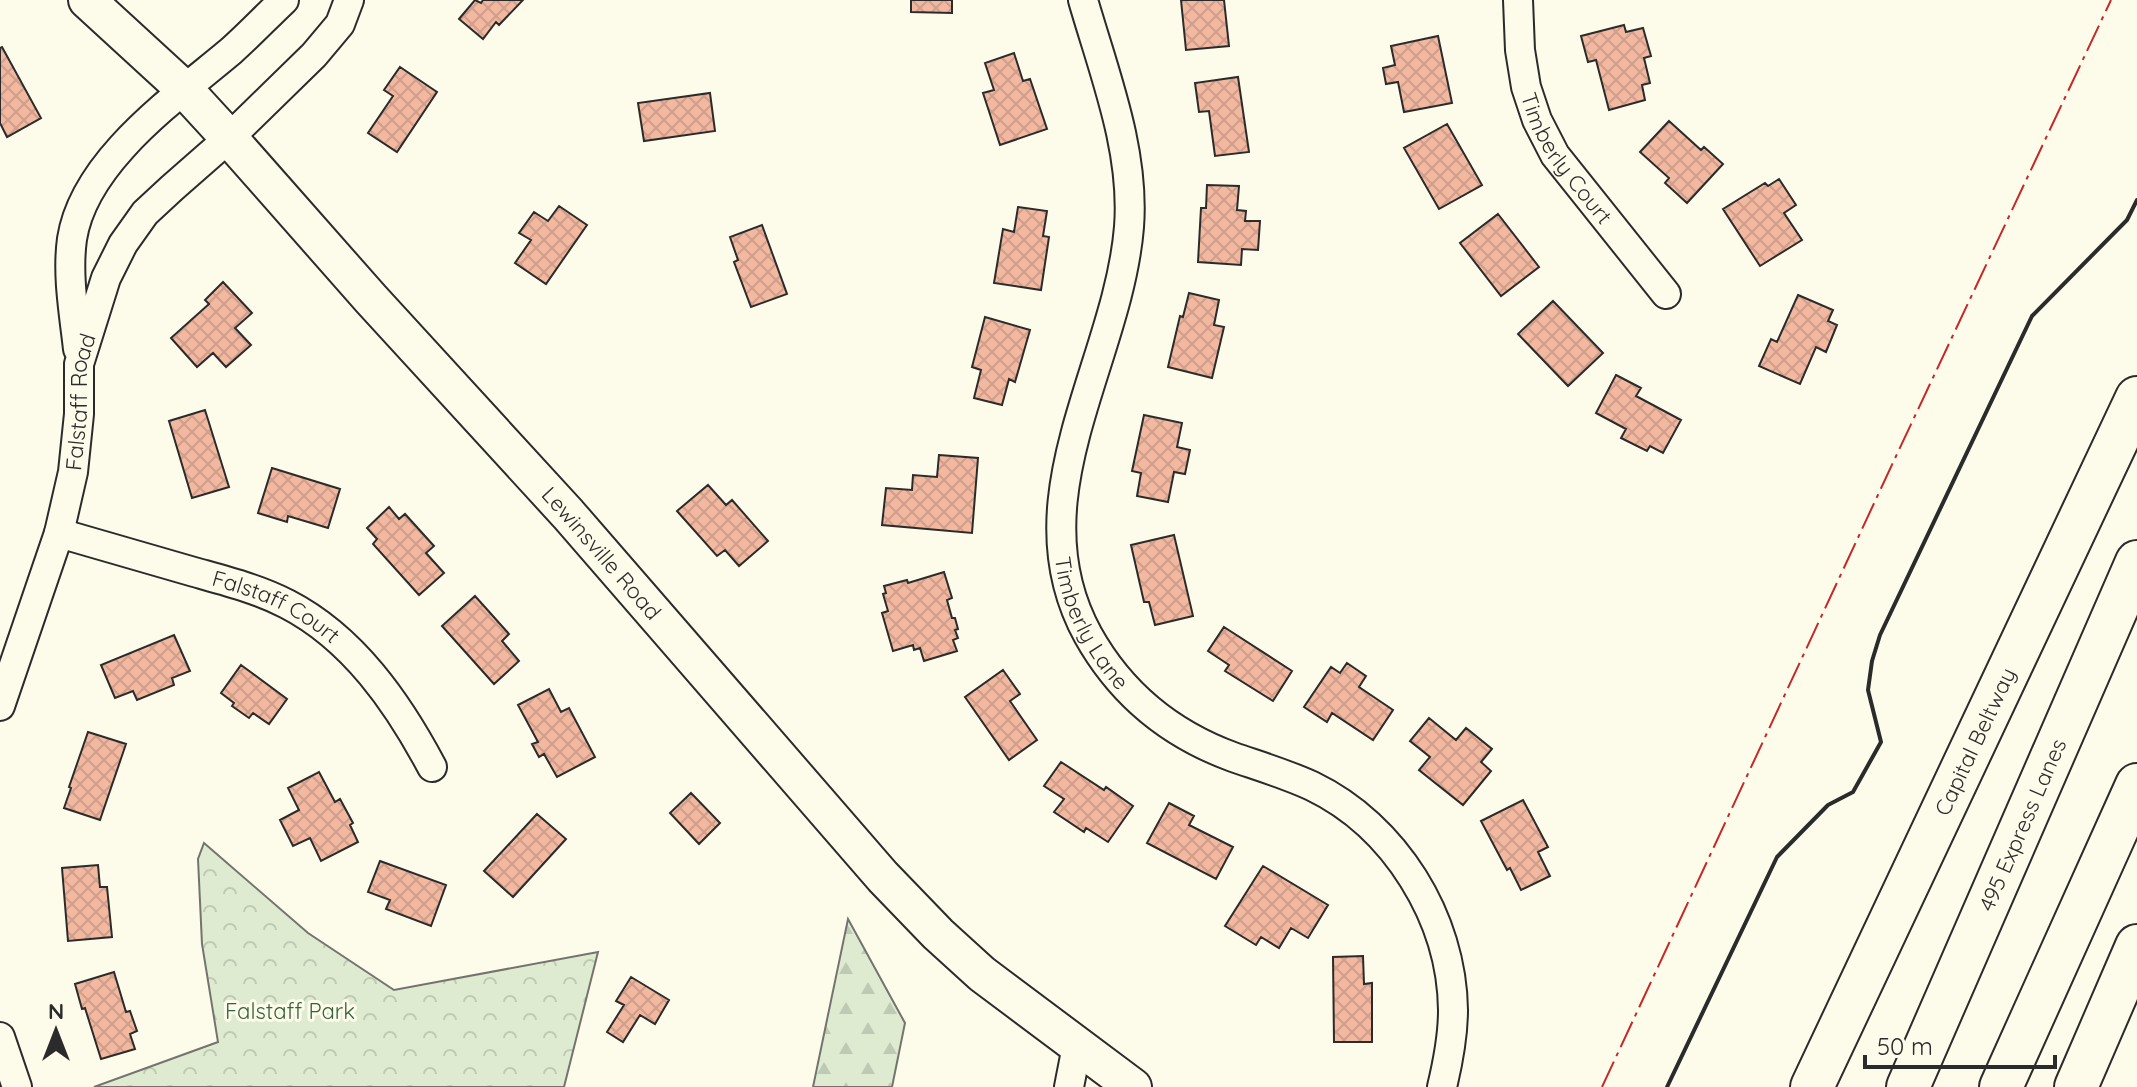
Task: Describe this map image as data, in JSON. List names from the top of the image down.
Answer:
{
  "streets": {
    "highway": ["Capital Beltway", "495 Express Lanes"],
    "main road": ["Lewinsville Road"],
    "street": [
      "Timberly Court",
      "Falstaff Road",
      "Falstaff Court",
      "Timberly Lane"
    ]
  },
  "crossings": [
    ["Falstaff Road", "Lewinsville Road"],
    ["Falstaff Road", "Falstaff Court"]
  ],
  "parks": ["Falstaff Park"],
  "scale_bar": "50 m",
  "north": "top"
}
